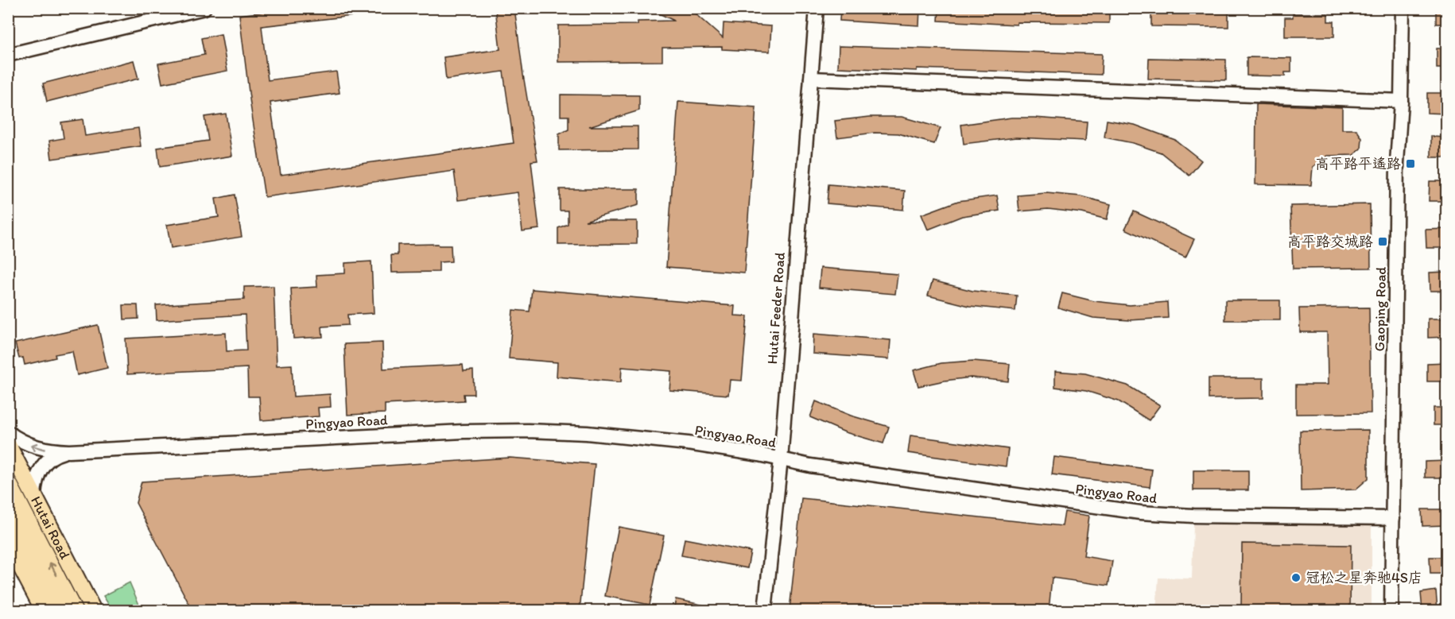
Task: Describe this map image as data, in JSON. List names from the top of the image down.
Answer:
{
  "streets": {
    "main road": ["Hutai Road"],
    "street": ["Hutai Feeder Road", "Gaoping Road", "Pingyao Road"]
  },
  "crossings": [
    ["Hutai Feeder Road", "Pingyao Road"],
    ["Gaoping Road", "Pingyao Road"],
    ["Pingyao Road", "Hutai Road"]
  ],
  "places": {
    "transit": ["高平路平遥路", "高平路交城路"],
    "other": ["冠松之星奔驰4S店"]
  }
}
